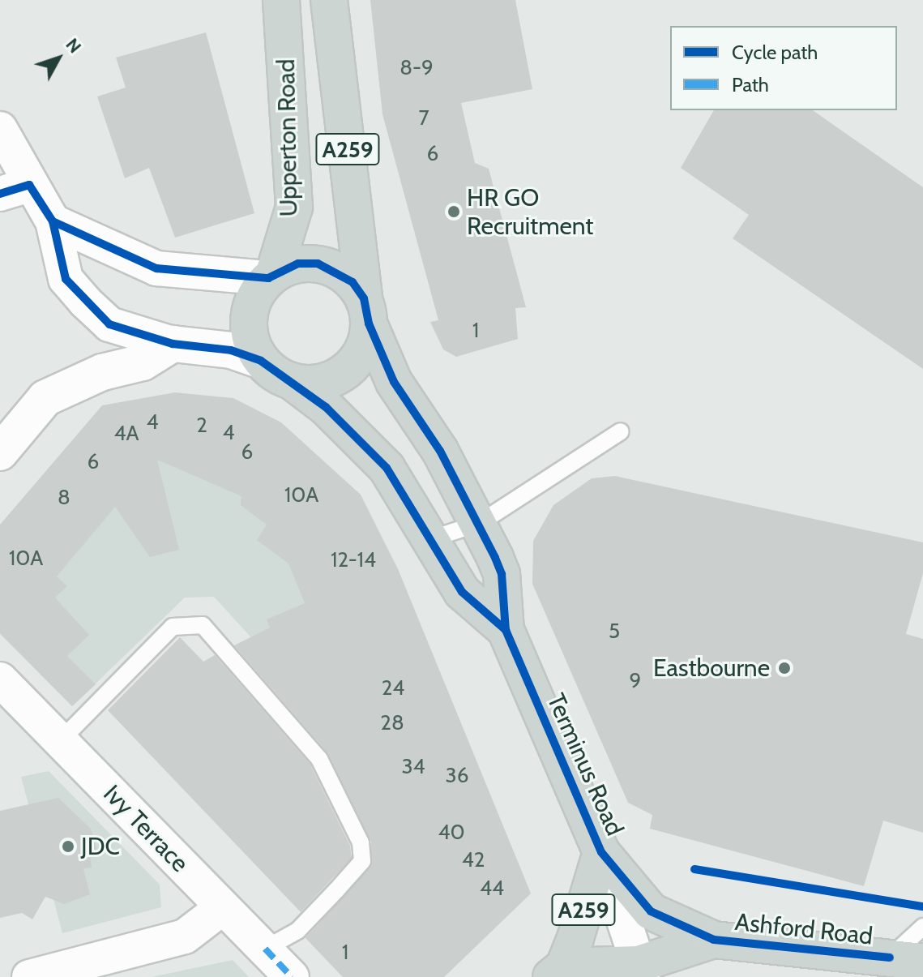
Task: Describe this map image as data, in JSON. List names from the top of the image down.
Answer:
{
  "streets": {
    "main road": [
      "Upperton Road",
      "A259",
      "Terminus Road",
      "Ashford Road"
    ],
    "street": ["Ivy Terrace"]
  },
  "crossings": [
    ["Upperton Road", "Terminus Road"],
    ["A259", "Terminus Road"],
    ["A259", "Ashford Road"],
    ["Terminus Road", "Ashford Road"]
  ],
  "places": ["HR GO Recruitment", "Eastbourne", "JDC"],
  "house_numbers": [
    "8-9",
    "7",
    "6",
    "1",
    "4",
    "2",
    "4",
    "4A",
    "6",
    "6",
    "10A",
    "8",
    "10A",
    "12-14",
    "5",
    "9",
    "24",
    "28",
    "34",
    "36",
    "40",
    "42",
    "44",
    "1"
  ],
  "legend": ["Cycle path", "Path"],
  "north": "top right"
}
